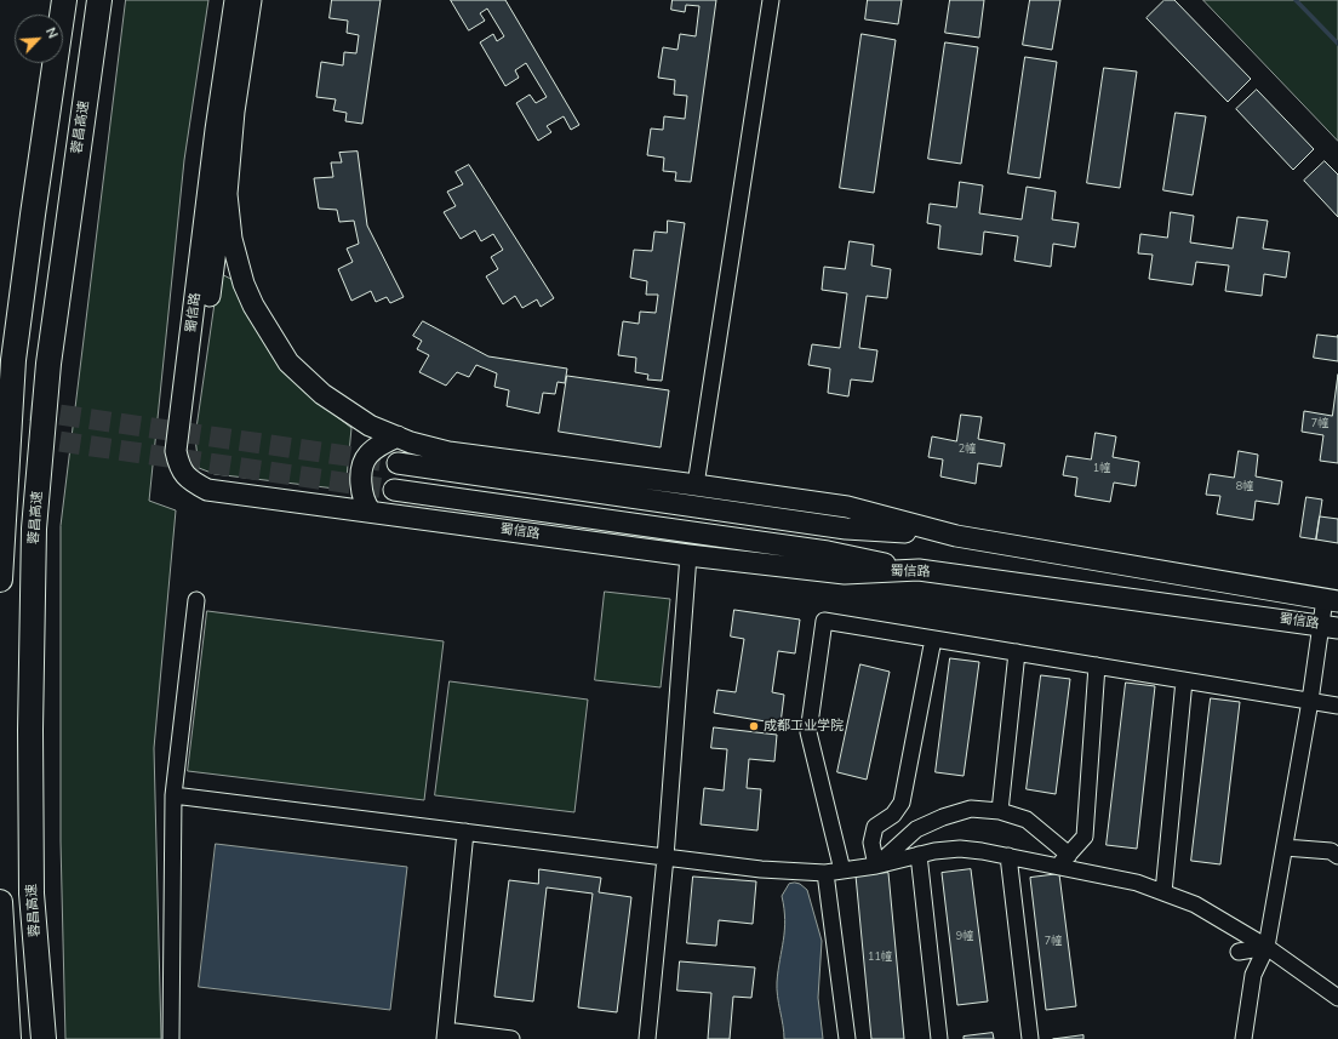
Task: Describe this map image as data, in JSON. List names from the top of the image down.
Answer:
{
  "streets": {
    "highway": ["蓉昌高速"],
    "main road": ["蜀信路"]
  },
  "places": ["成都工业学院"],
  "house_numbers": [
    "7幢",
    "2幢",
    "1幢",
    "8幢",
    "9幢",
    "7幢",
    "11幢"
  ],
  "north": "top right"
}
